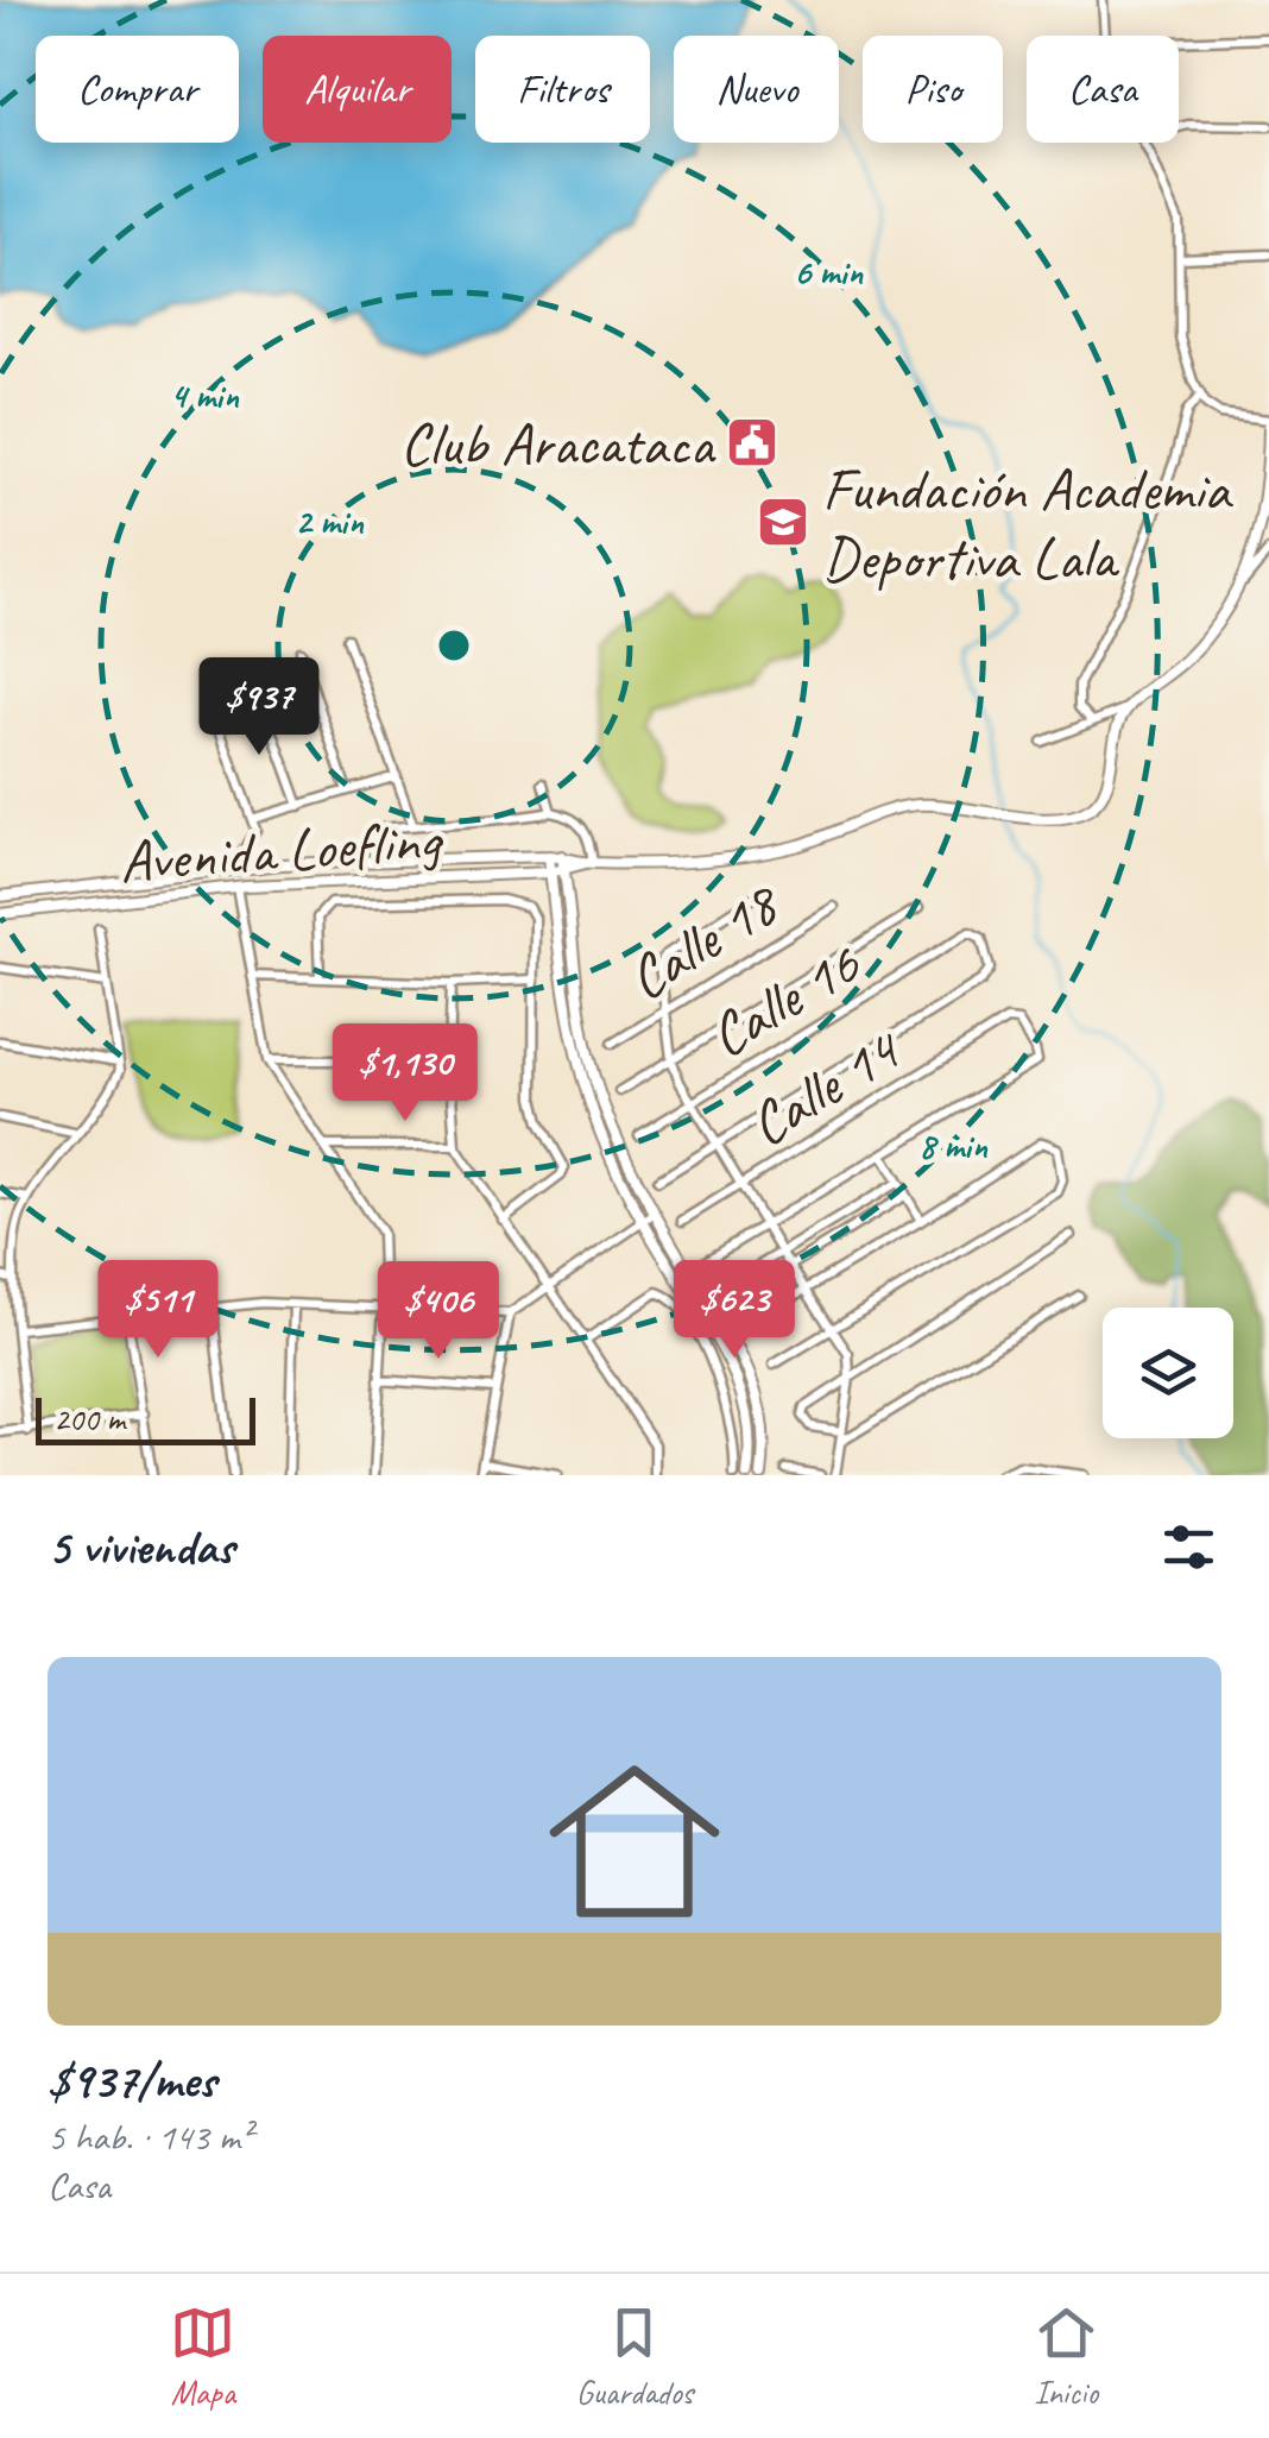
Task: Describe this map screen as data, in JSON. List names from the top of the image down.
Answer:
{
  "streets": {
    "street": [
      "Avenida Loefling",
      "Calle 18",
      "Calle 16",
      "Calle 14"
    ]
  },
  "places": {
    "public building": ["Club Aracataca"],
    "school or university": ["Fundación Academia Deportiva Lala"]
  },
  "scale_bar": "200 m",
  "page": {
    "chip": [
      "Comprar",
      "Alquilar",
      "Filtros",
      "Nuevo",
      "Piso",
      "Casa"
    ],
    "price": [
      "$937",
      "$1,130",
      "$511",
      "$623",
      "$406"
    ],
    "scale": "200 m",
    "heading": "5 viviendas",
    "list": [
      {
        "name": "$937/mes",
        "note": "5 hab. · 143 m² · Casa"
      }
    ],
    "tabs": ["Mapa", "Guardados", "Inicio"]
  },
  "rings": [
    "6 min",
    "4 min",
    "2 min",
    "8 min"
  ]
}
